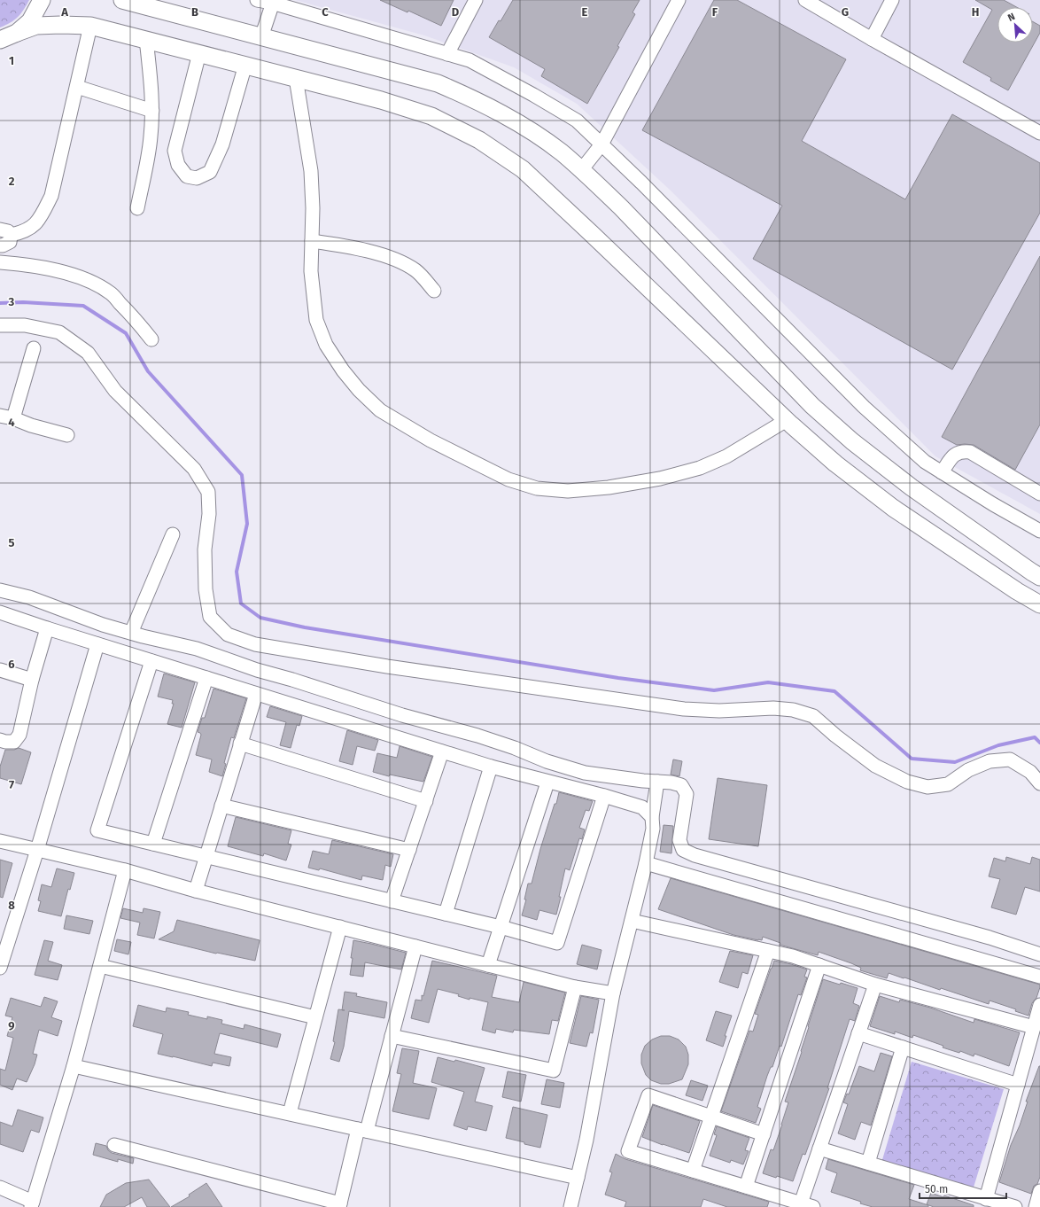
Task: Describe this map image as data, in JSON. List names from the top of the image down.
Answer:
{
  "scale_bar": "50 m",
  "north": "top left",
  "grid": {
    "columns": [
      "A",
      "B",
      "C",
      "D",
      "E",
      "F",
      "G",
      "H"
    ],
    "rows": [
      "1",
      "2",
      "3",
      "4",
      "5",
      "6",
      "7",
      "8",
      "9"
    ]
  }
}
